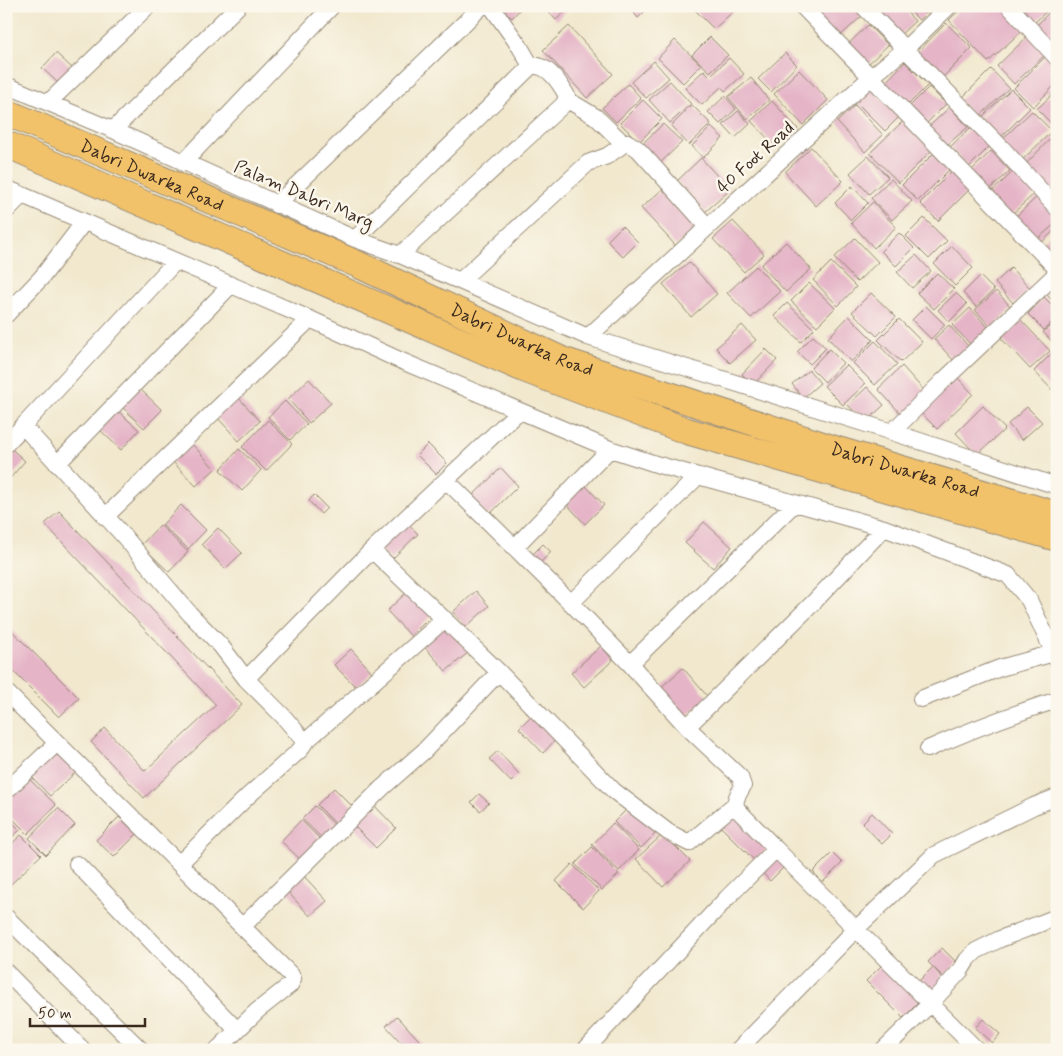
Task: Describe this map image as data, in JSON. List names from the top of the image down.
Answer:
{
  "streets": {
    "main road": ["Dabri Dwarka Road"],
    "street": ["40 Foot Road", "Palam Dabri Marg"]
  },
  "crossings": [
    ["40 Foot Road", "Palam Dabri Marg"]
  ],
  "scale_bar": "50 m"
}
